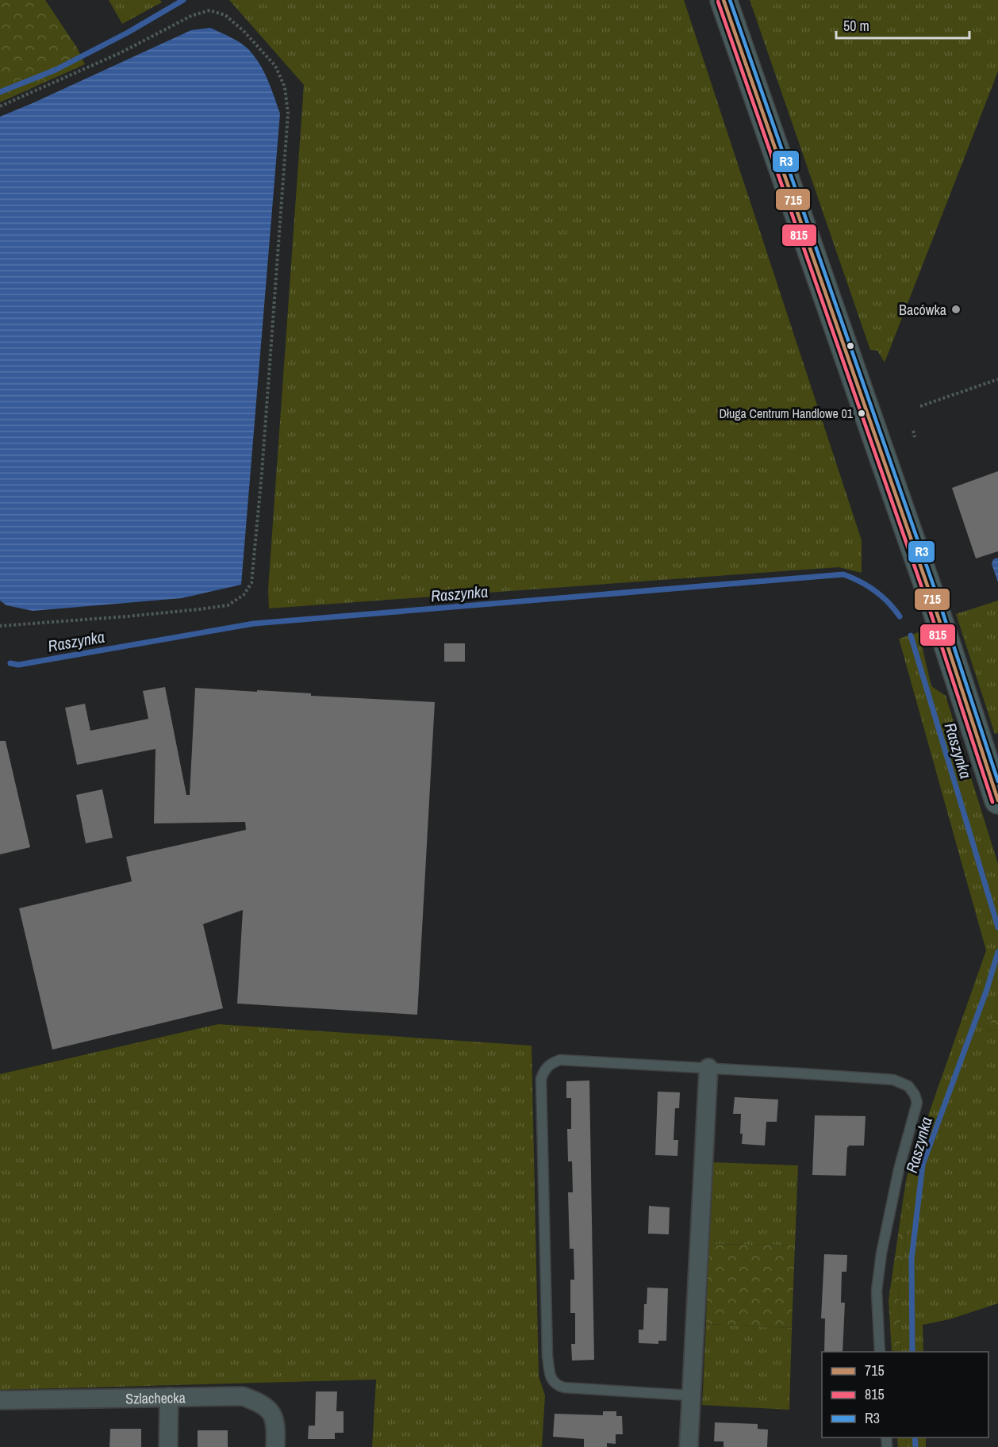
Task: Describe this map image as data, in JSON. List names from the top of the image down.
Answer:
{
  "streets": {
    "street": ["Szlachecka"]
  },
  "water": ["Raszynka"],
  "places": ["Bacówka", "Długa Centrum Handlowe 01"],
  "lines": ["transit line 715", "transit line R3", "transit line 815"],
  "legend": ["715", "815", "R3"],
  "scale_bar": "50 m"
}
